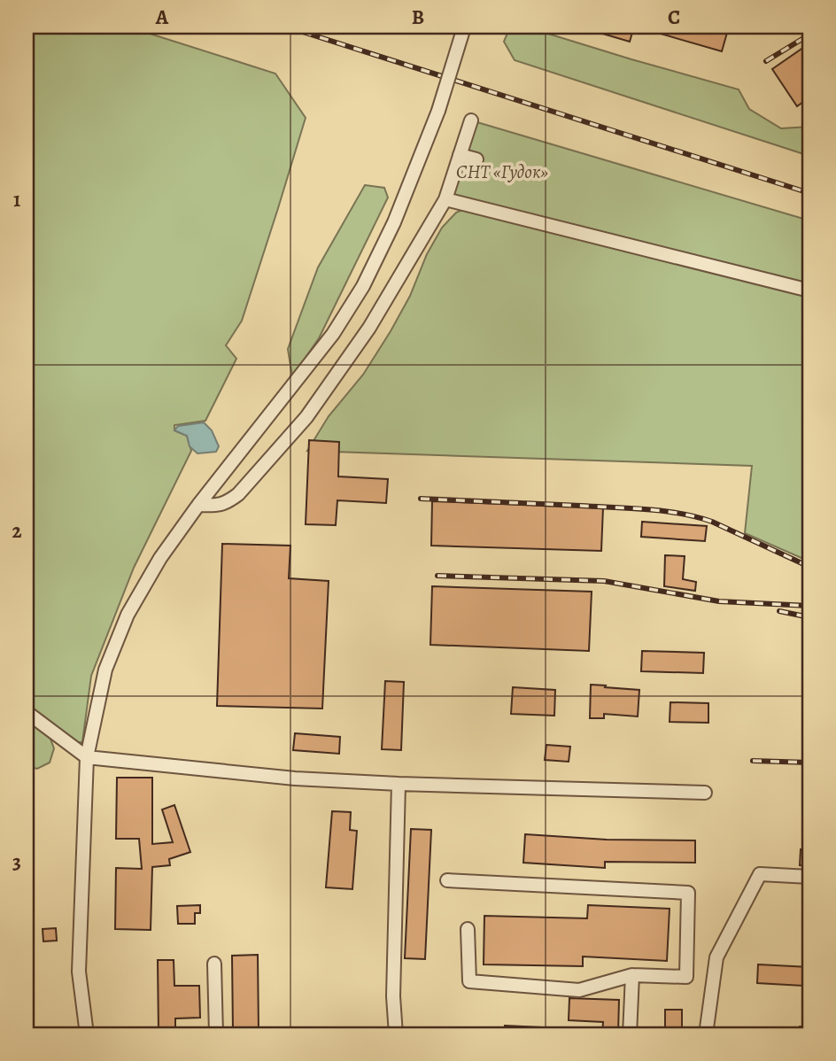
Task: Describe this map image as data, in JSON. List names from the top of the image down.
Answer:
{
  "parks": ["СНТ «Гудок»"],
  "grid": {
    "columns": ["A", "B", "C"],
    "rows": ["1", "2", "3"]
  }
}
